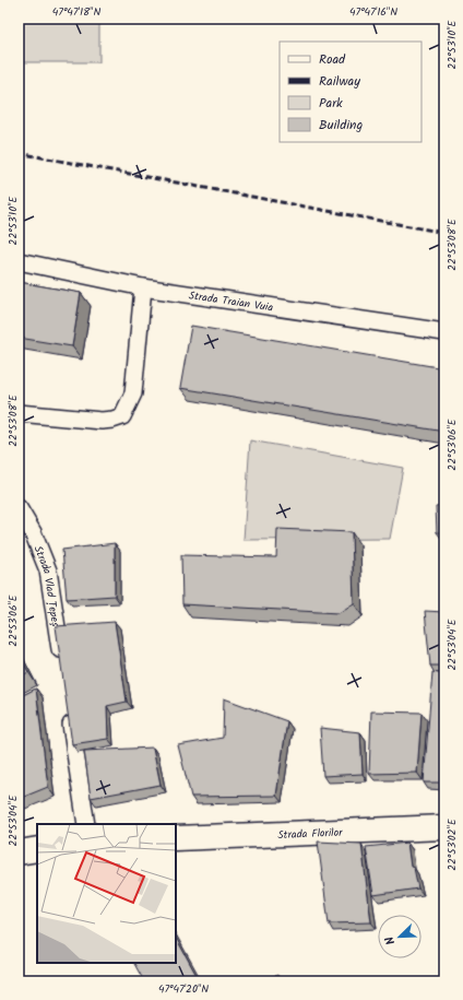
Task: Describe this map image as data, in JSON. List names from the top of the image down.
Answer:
{
  "streets": {
    "street": ["Strada Florilor"],
    "lane": ["Strada Traian Vuia", "Strada Vlad Țepeș"]
  },
  "legend": [
    "Road",
    "Railway",
    "Park",
    "Building"
  ],
  "north": "bottom left",
  "coordinates": [
    "47°47'18\"N",
    "47°47'16\"N",
    "22°53'10\"E",
    "22°53'08\"E",
    "22°53'06\"E",
    "22°53'04\"E",
    "22°53'02\"E",
    "47°47'20\"N"
  ]
}
